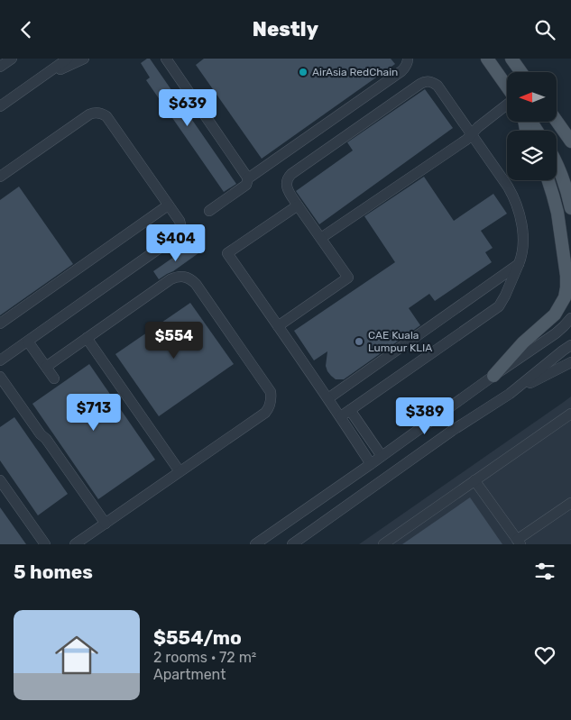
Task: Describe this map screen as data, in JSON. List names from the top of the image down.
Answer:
{
  "places": ["AirAsia RedChain", "CAE Kuala Lumpur KLIA"],
  "north": "left",
  "page": {
    "header": "Nestly",
    "price": [
      "$639",
      "$404",
      "$554",
      "$713",
      "$389"
    ],
    "heading": "5 homes",
    "list": [
      {
        "name": "$554/mo",
        "note": "2 rooms · 72 m² · Apartment"
      }
    ]
  }
}
